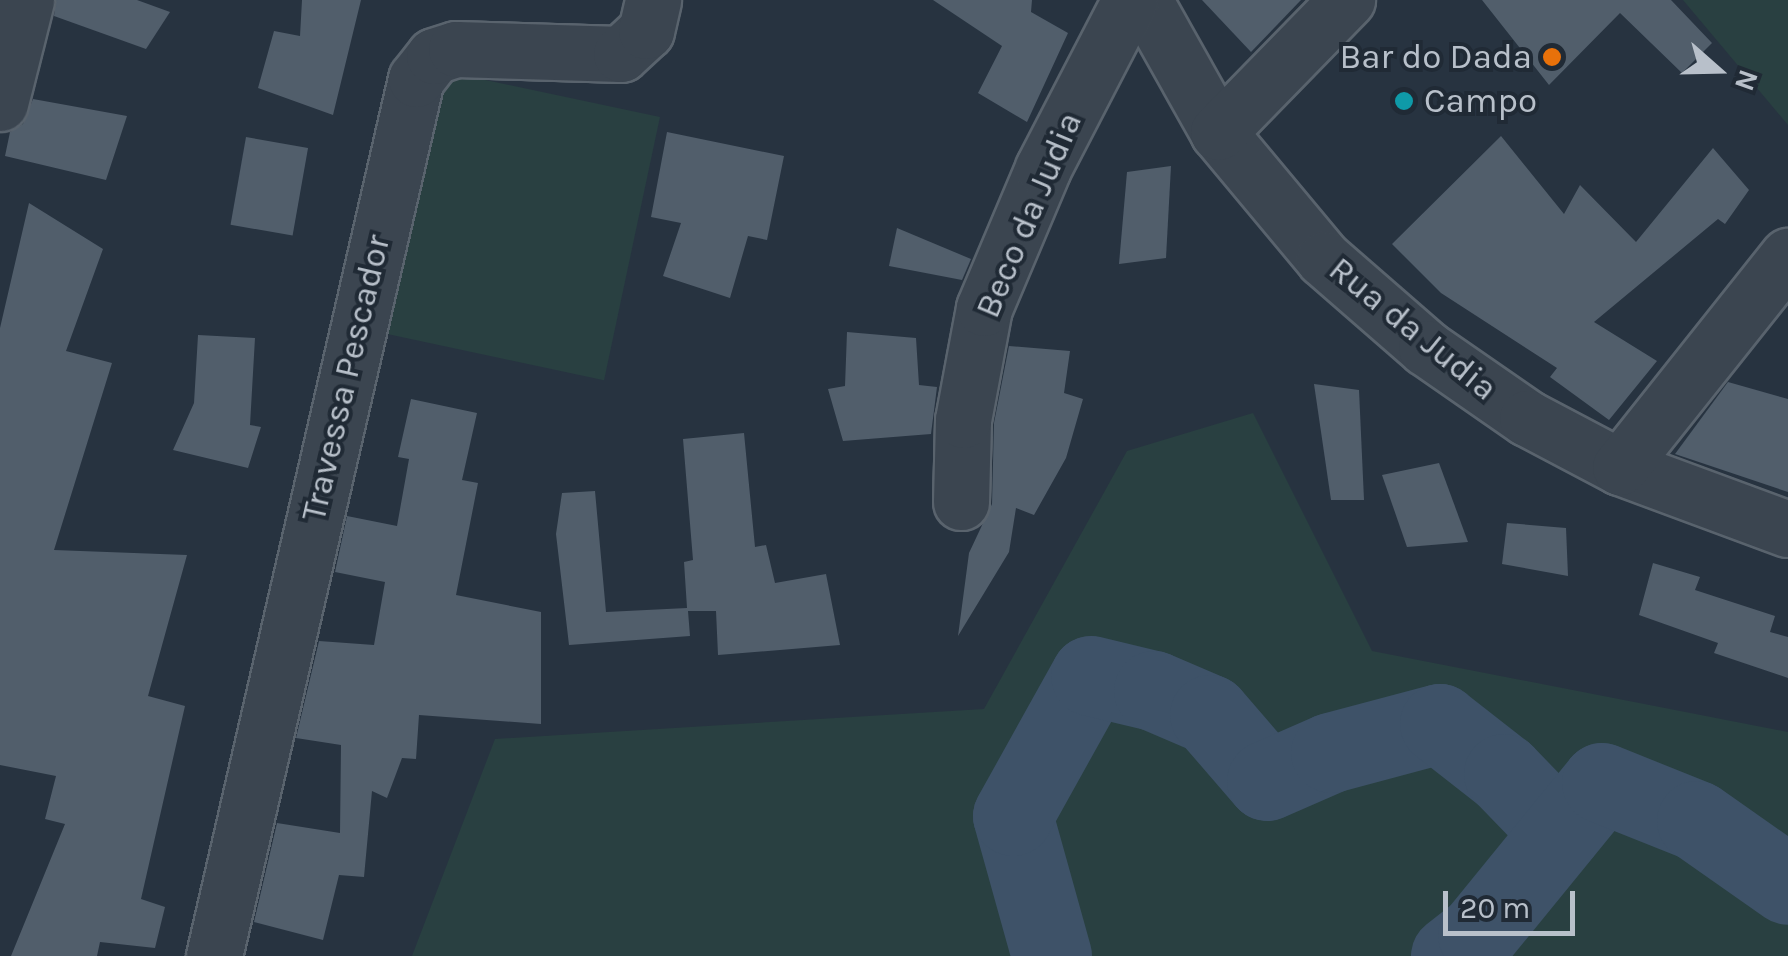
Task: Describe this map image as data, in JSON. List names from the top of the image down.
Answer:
{
  "streets": {
    "street": ["Beco da Judia", "Rua da Judia", "Travessa Pescador"]
  },
  "places": ["Bar do Dada", "Campo"],
  "scale_bar": "20 m",
  "north": "right"
}
